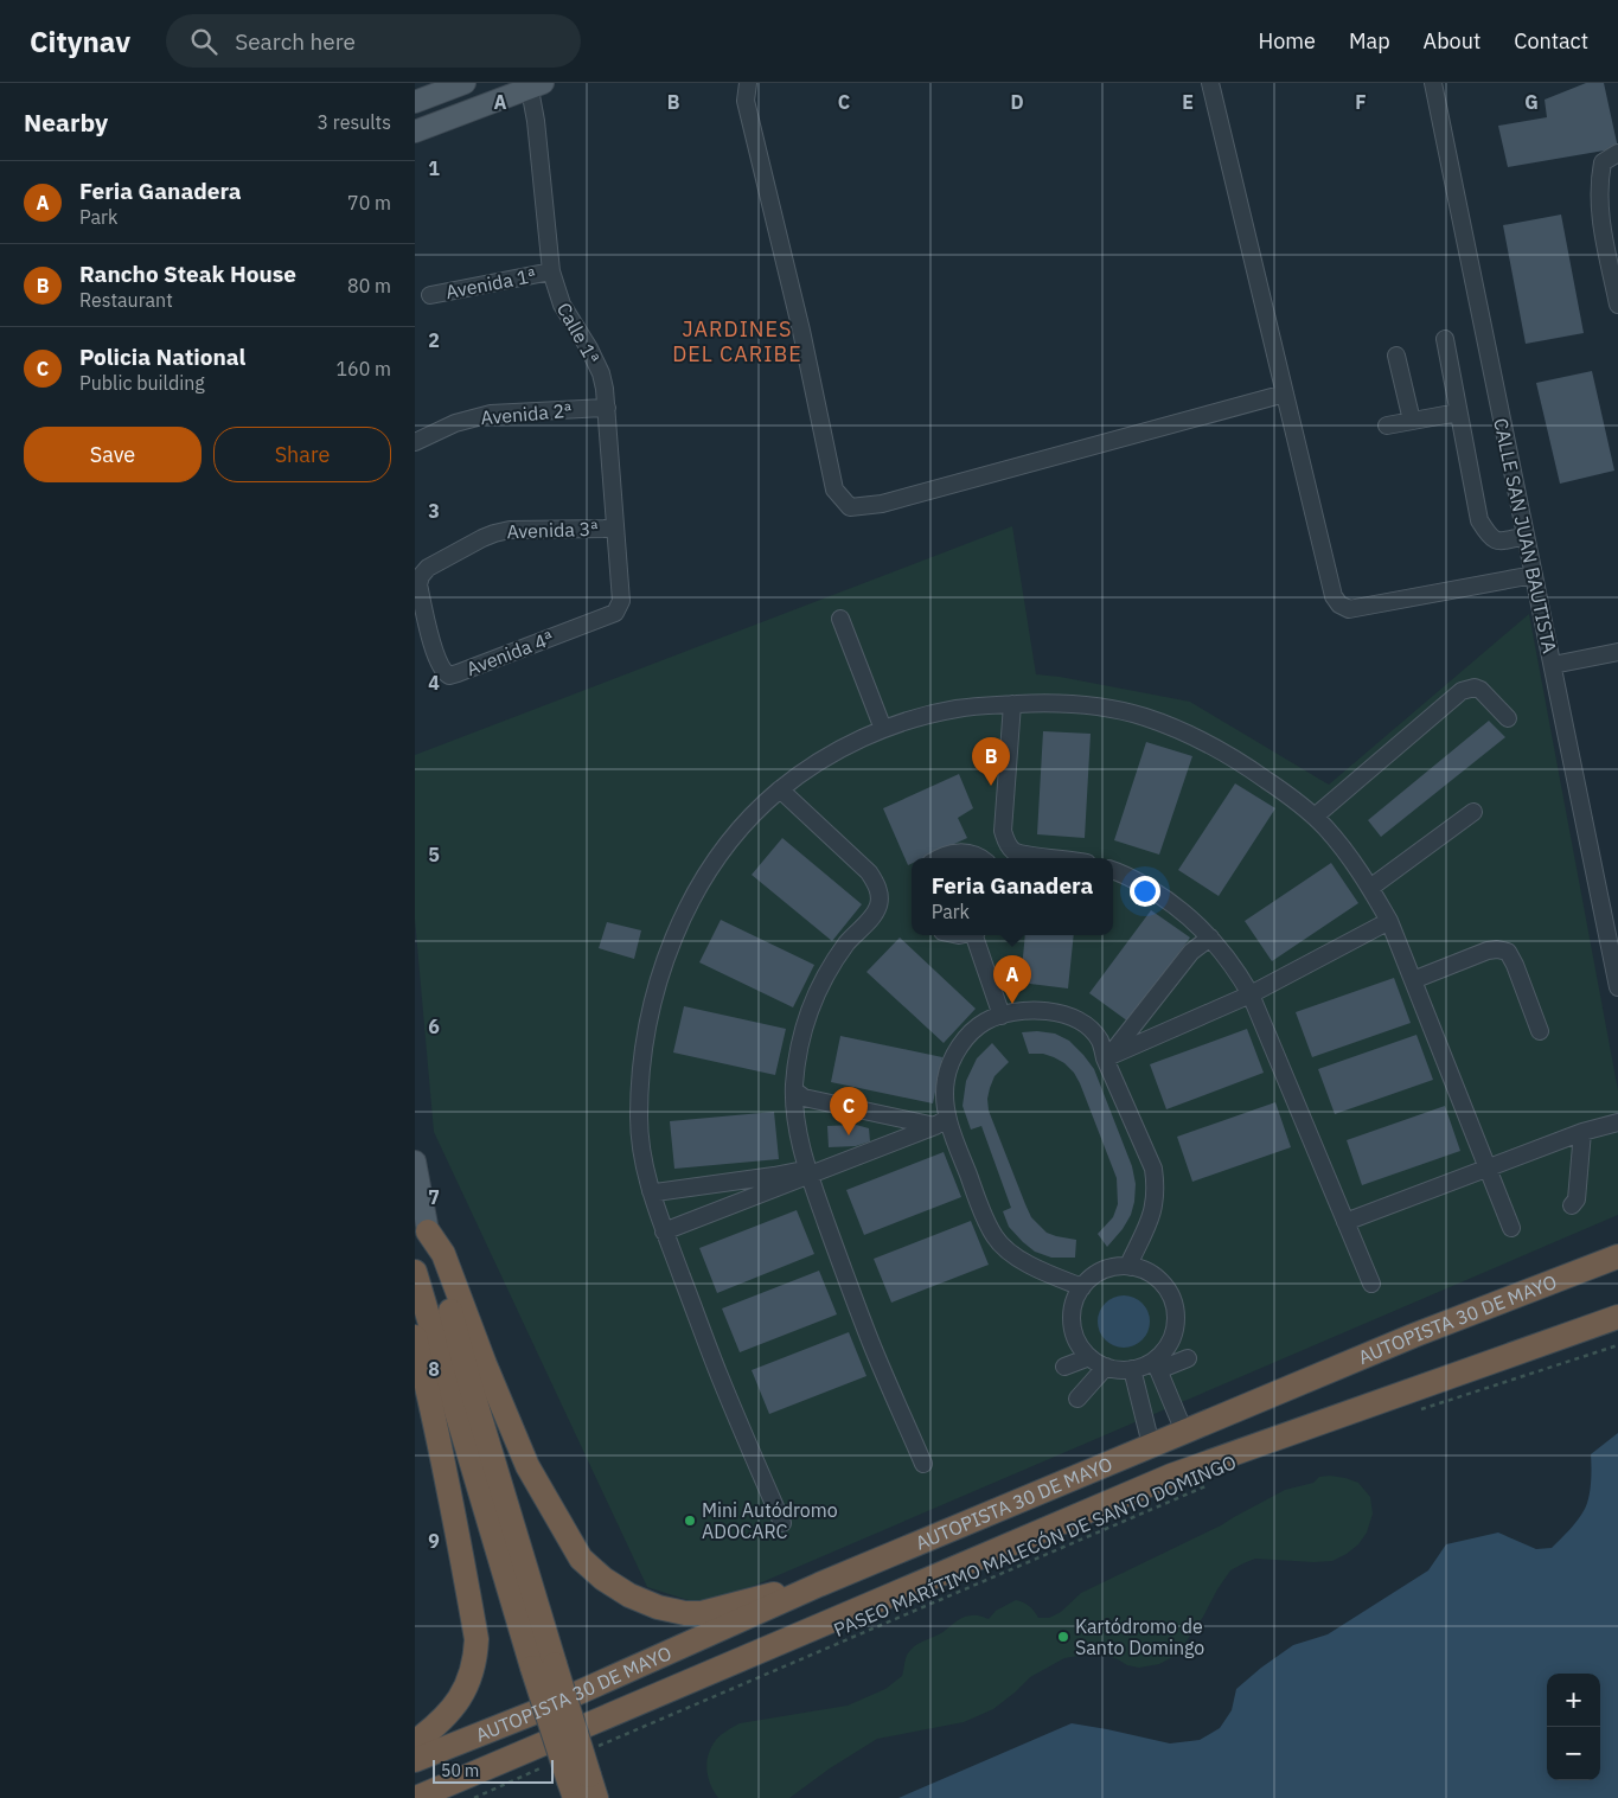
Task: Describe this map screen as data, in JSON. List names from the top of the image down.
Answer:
{
  "streets": {
    "highway": ["AUTOPISTA 30 DE MAYO"],
    "street": [
      "Avenida 1ª",
      "Calle 1ª",
      "Avenida 2ª",
      "Avenida 3ª",
      "CALLE SAN JUAN BAUTISTA",
      "Avenida 4ª"
    ],
    "path": ["PASEO MARÍTIMO MALECÓN DE SANTO DOMINGO"]
  },
  "crossings": [
    ["Avenida 1ª", "Calle 1ª"],
    ["Calle 1ª", "Avenida 2ª"],
    ["Calle 1ª", "Avenida 3ª"],
    ["Calle 1ª", "Avenida 4ª"],
    ["Avenida 3ª", "Avenida 4ª"]
  ],
  "districts": ["JARDINES DEL CARIBE"],
  "places": ["Mini Autódromo ADOCARC", "Kartódromo de Santo Domingo"],
  "scale_bar": "50 m",
  "page": {
    "header": "Citynav",
    "search": "Search here",
    "nav": [
      "Home",
      "Map",
      "About",
      "Contact"
    ],
    "heading": ["Nearby", "3 results"],
    "list": [
      {
        "mark": "A",
        "name": "Feria Ganadera",
        "note": "Park",
        "value": "70 m"
      },
      {
        "mark": "B",
        "name": "Rancho Steak House",
        "note": "Restaurant",
        "value": "80 m"
      },
      {
        "mark": "C",
        "name": "Policia National",
        "note": "Public building",
        "value": "160 m"
      }
    ],
    "buttons": ["Save", "Share"],
    "pins": ["B", "A", "C"],
    "popup": ["Feria Ganadera", "Park"],
    "map_buttons": ["+", "−"],
    "scale": "50 m"
  },
  "grid": {
    "columns": [
      "A",
      "B",
      "C",
      "D",
      "E",
      "F",
      "G"
    ],
    "rows": [
      "1",
      "2",
      "3",
      "4",
      "5",
      "6",
      "7",
      "8",
      "9"
    ]
  }
}
